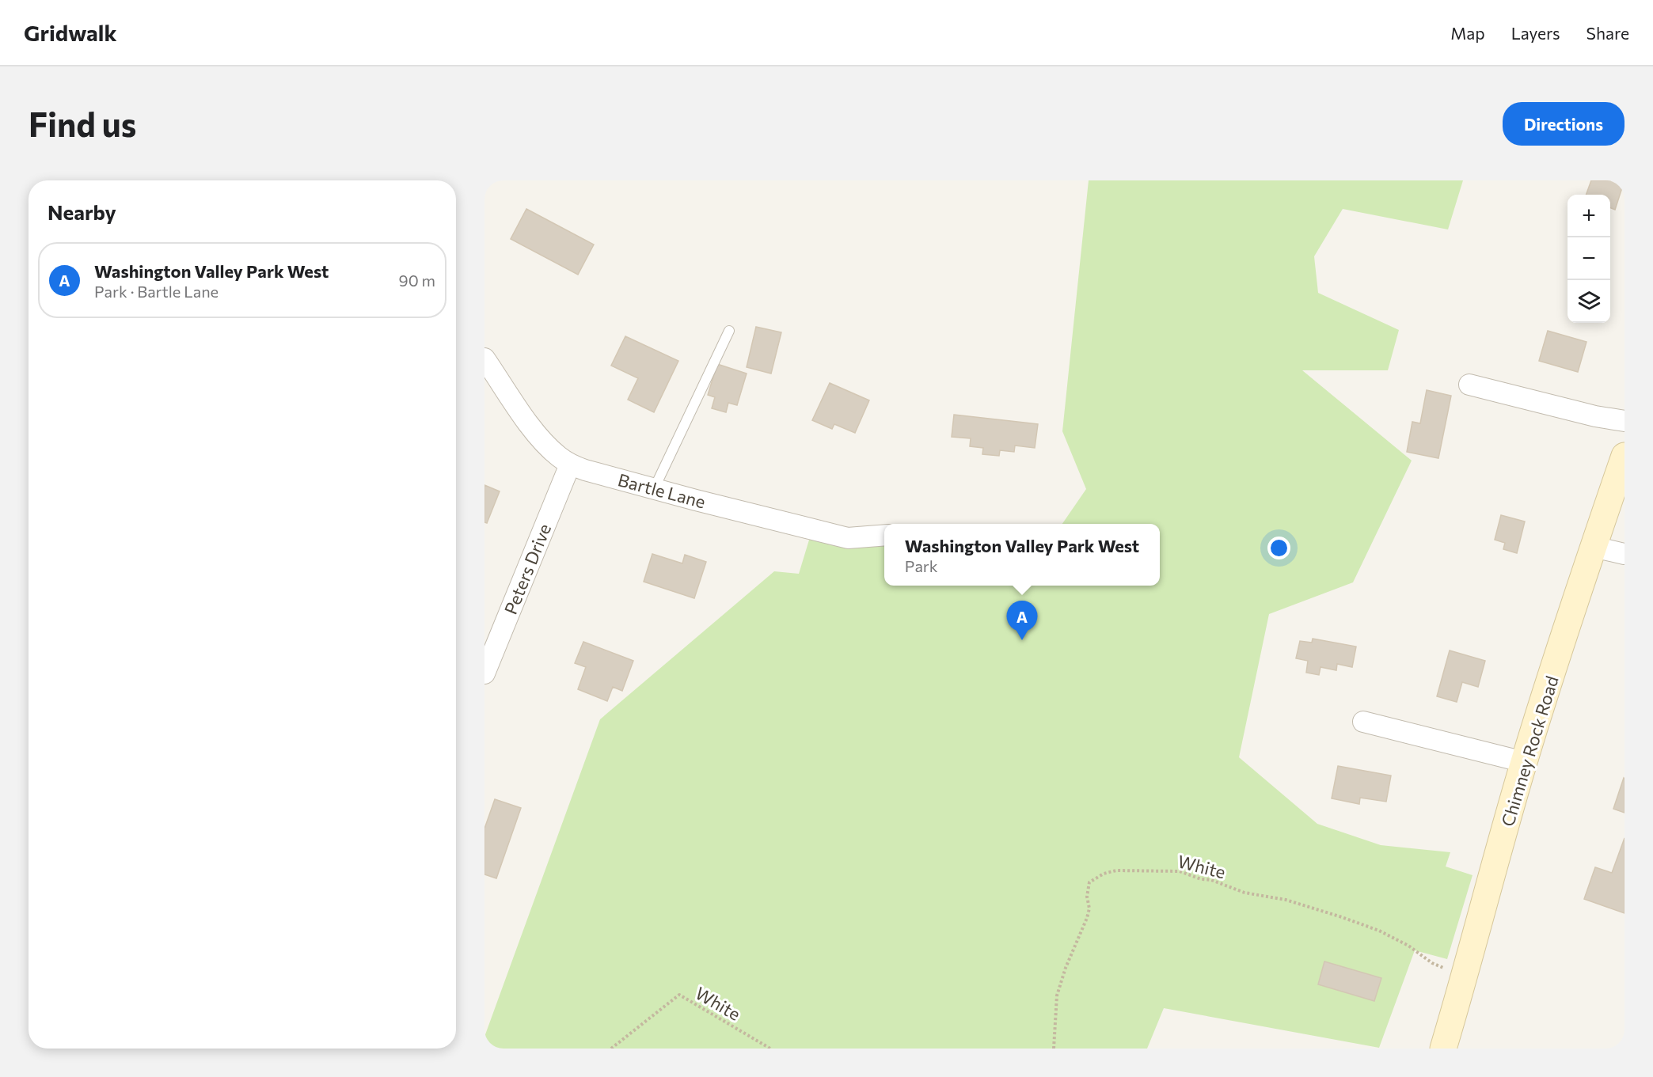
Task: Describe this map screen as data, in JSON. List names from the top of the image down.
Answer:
{
  "streets": {
    "street": ["Bartle Lane", "Peters Drive", "Chimney Rock Road"],
    "path": ["White"]
  },
  "crossings": [
    ["Bartle Lane", "Peters Drive"],
    ["Chimney Rock Road", "White"]
  ],
  "page": {
    "header": "Gridwalk",
    "nav": ["Map", "Layers", "Share"],
    "buttons": "Directions",
    "title": "Find us",
    "heading": "Nearby",
    "map_buttons": ["+", "−"],
    "list": [
      {
        "mark": "A",
        "name": "Washington Valley Park West",
        "note": "Park · Bartle Lane",
        "value": "90 m"
      }
    ],
    "popup": ["Washington Valley Park West", "Park"],
    "pins": "A"
  }
}
